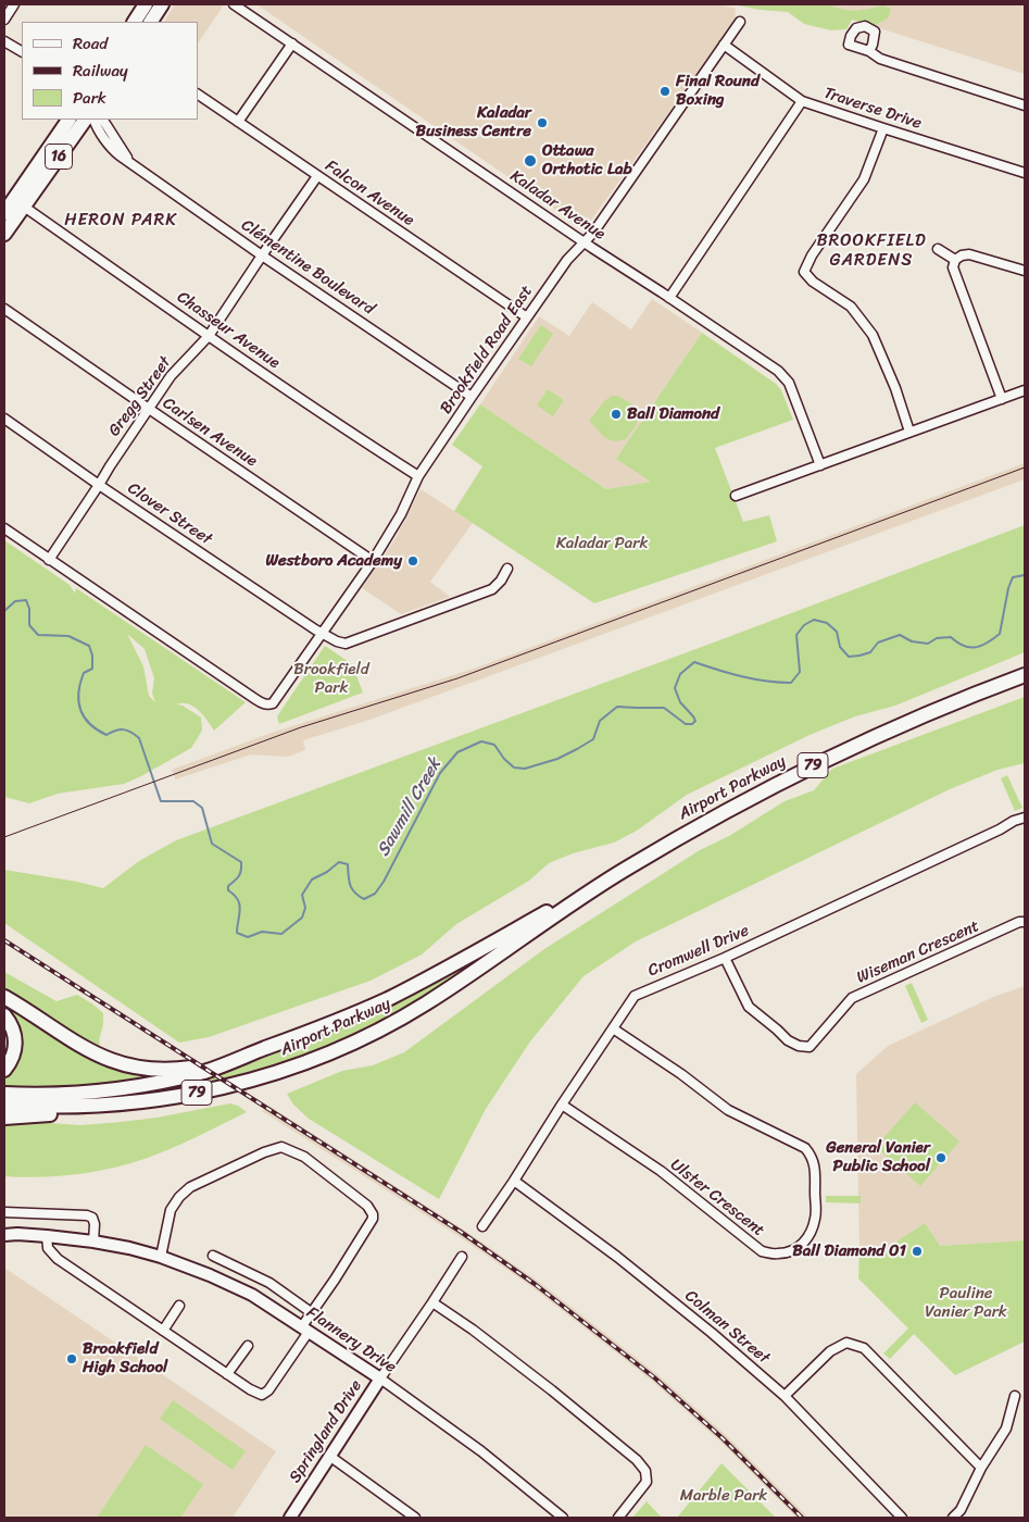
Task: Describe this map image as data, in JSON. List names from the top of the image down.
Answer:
{
  "streets": {
    "main road": ["16", "79", "Airport Parkway"],
    "street": [
      "Traverse Drive",
      "Falcon Avenue",
      "Kaladar Avenue",
      "Clémentine Boulevard",
      "Chasseur Avenue",
      "Brookfield Road East",
      "Gregg Street",
      "Carlsen Avenue",
      "Clover Street",
      "Cromwell Drive",
      "Wiseman Crescent",
      "Ulster Crescent",
      "Colman Street",
      "Flannery Drive",
      "Springland Drive"
    ]
  },
  "crossings": [
    ["Traverse Drive", "Brookfield Road East"],
    ["16", "Chasseur Avenue"],
    ["Falcon Avenue", "Brookfield Road East"],
    ["Falcon Avenue", "Gregg Street"],
    ["Kaladar Avenue", "Brookfield Road East"],
    ["Clémentine Boulevard", "Brookfield Road East"],
    ["Clémentine Boulevard", "Gregg Street"],
    ["Chasseur Avenue", "Brookfield Road East"],
    ["Chasseur Avenue", "Gregg Street"],
    ["Brookfield Road East", "Gregg Street"],
    ["Brookfield Road East", "Carlsen Avenue"],
    ["Brookfield Road East", "Clover Street"],
    ["Gregg Street", "Carlsen Avenue"],
    ["Gregg Street", "Clover Street"],
    ["Cromwell Drive", "Wiseman Crescent"],
    ["Cromwell Drive", "Ulster Crescent"],
    ["Cromwell Drive", "Colman Street"],
    ["Flannery Drive", "Springland Drive"]
  ],
  "districts": ["HERON PARK", "BROOKFIELD GARDENS"],
  "water": ["Sawmill Creek"],
  "parks": [
    "Kaladar Park",
    "Brookfield Park",
    "Pauline Vanier Park",
    "Marble Park"
  ],
  "places": [
    "Final Round Boxing",
    "Kaladar Business Centre",
    "Ottawa Orthotic Lab",
    "Ball Diamond",
    "Westboro Academy",
    "General Vanier Public School",
    "Ball Diamond 01",
    "Brookfield High School"
  ],
  "legend": ["Road", "Railway", "Park"]
}
